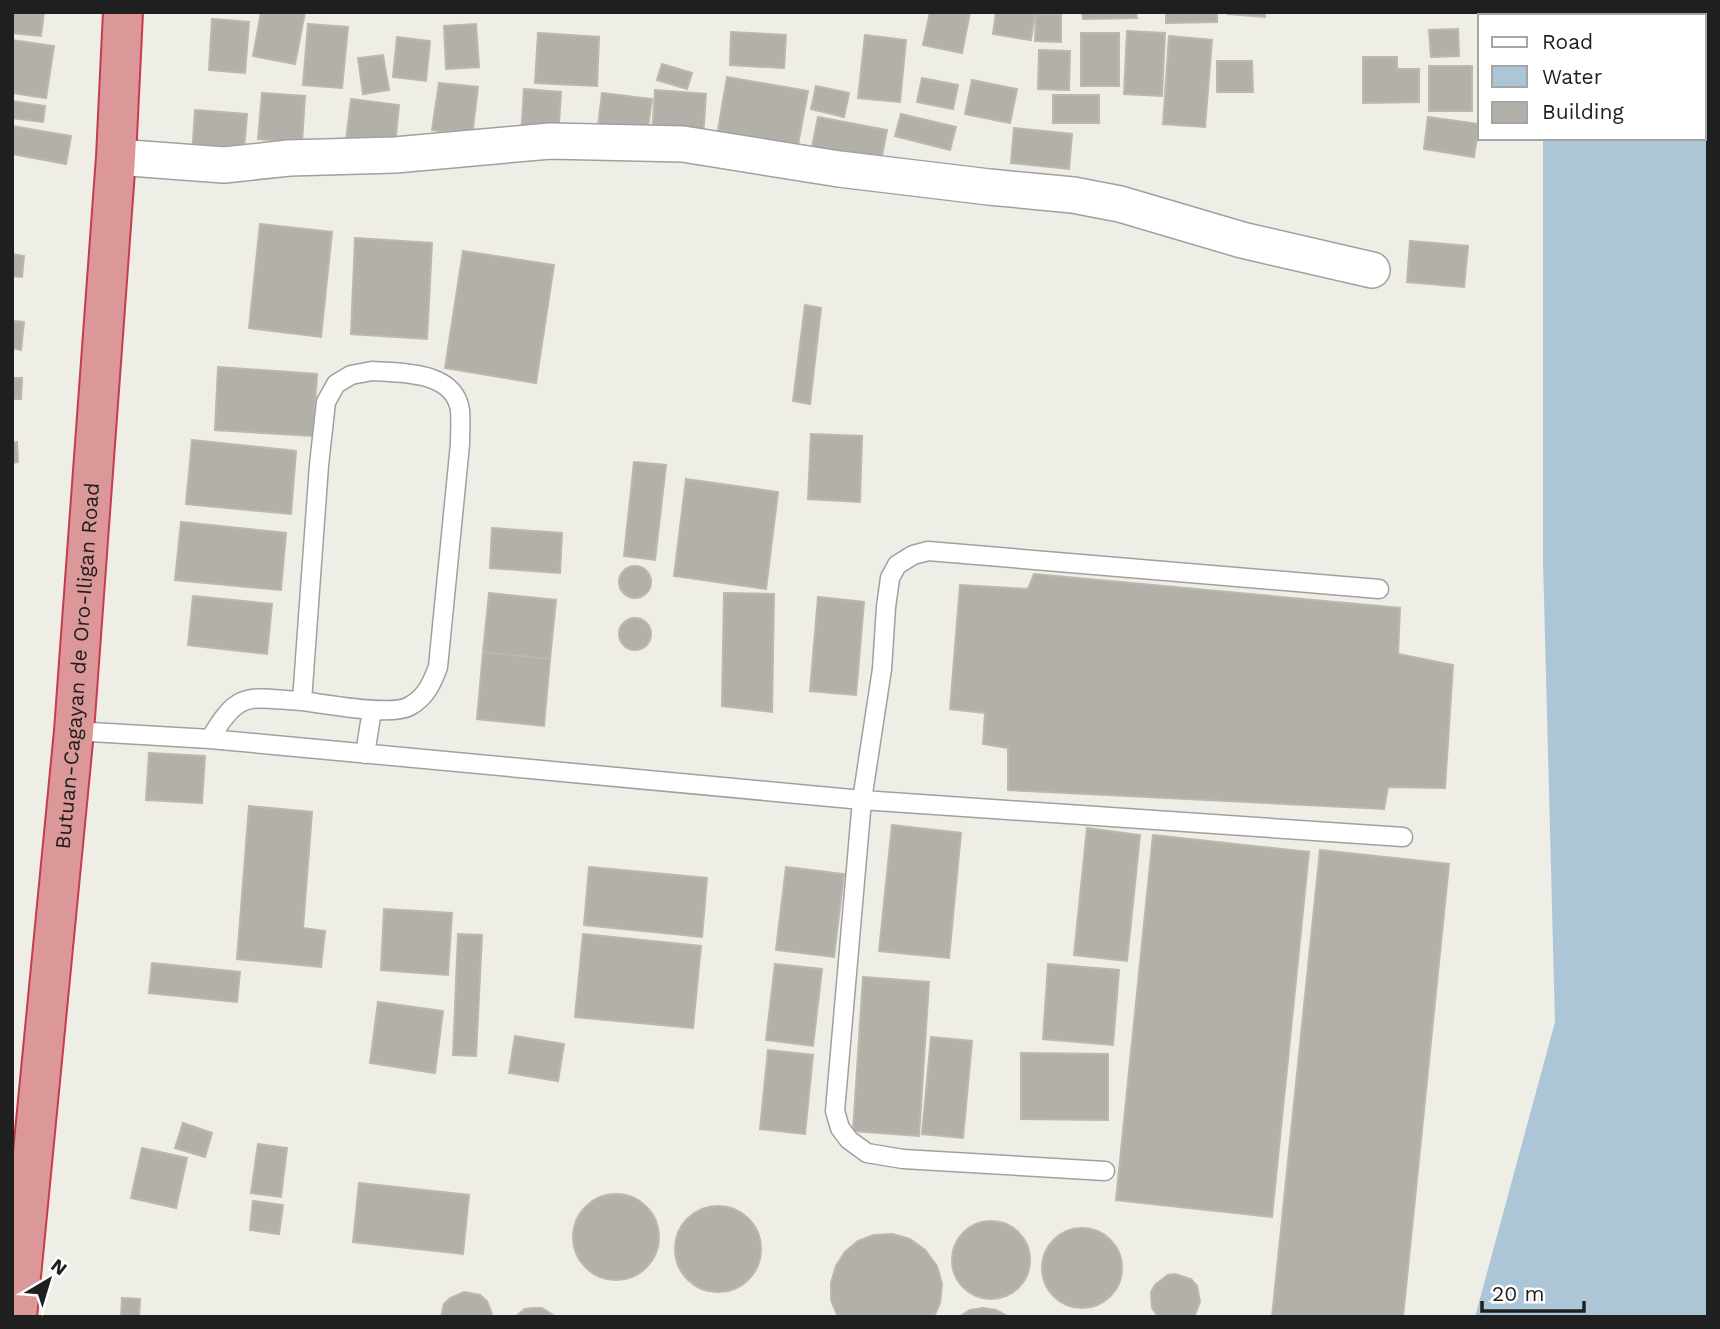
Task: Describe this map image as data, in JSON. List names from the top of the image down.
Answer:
{
  "streets": {
    "highway": ["Butuan-Cagayan de Oro-Iligan Road"]
  },
  "legend": ["Road", "Water", "Building"],
  "scale_bar": "20 m",
  "north": "top right"
}
